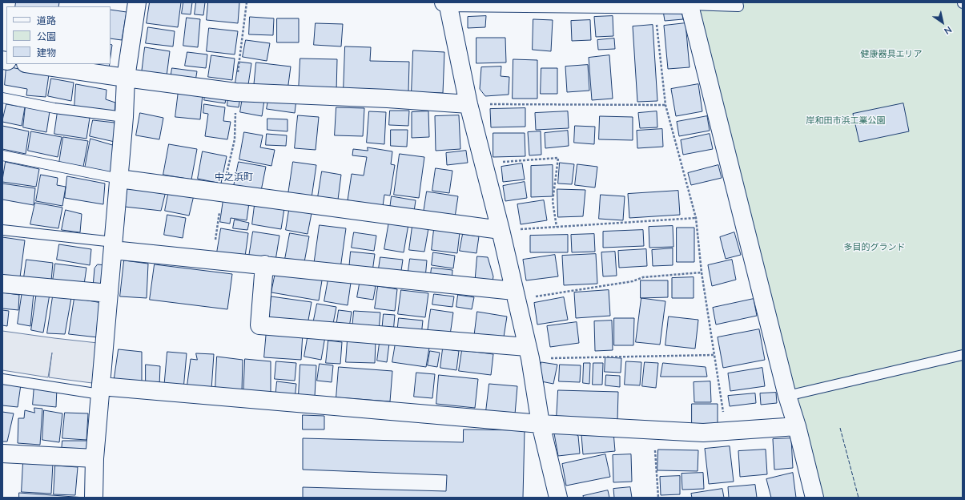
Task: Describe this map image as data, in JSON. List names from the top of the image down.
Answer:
{
  "districts": ["中之浜町"],
  "parks": ["健康器具エリア", "岸和田市浜工業公園", "多目的グランド"],
  "legend": ["道路", "公園", "建物"],
  "north": "bottom right"
}
